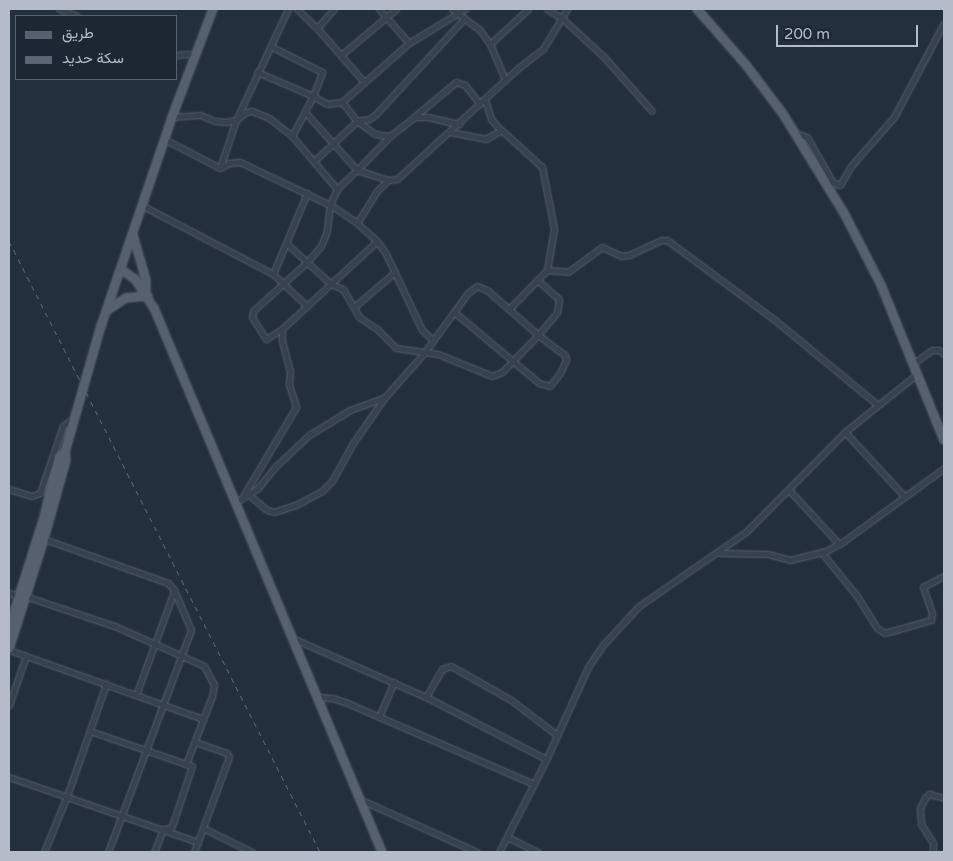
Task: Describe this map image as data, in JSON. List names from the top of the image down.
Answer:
{
  "legend": ["طريق", "سكة حديد"],
  "scale_bar": "200 m"
}
